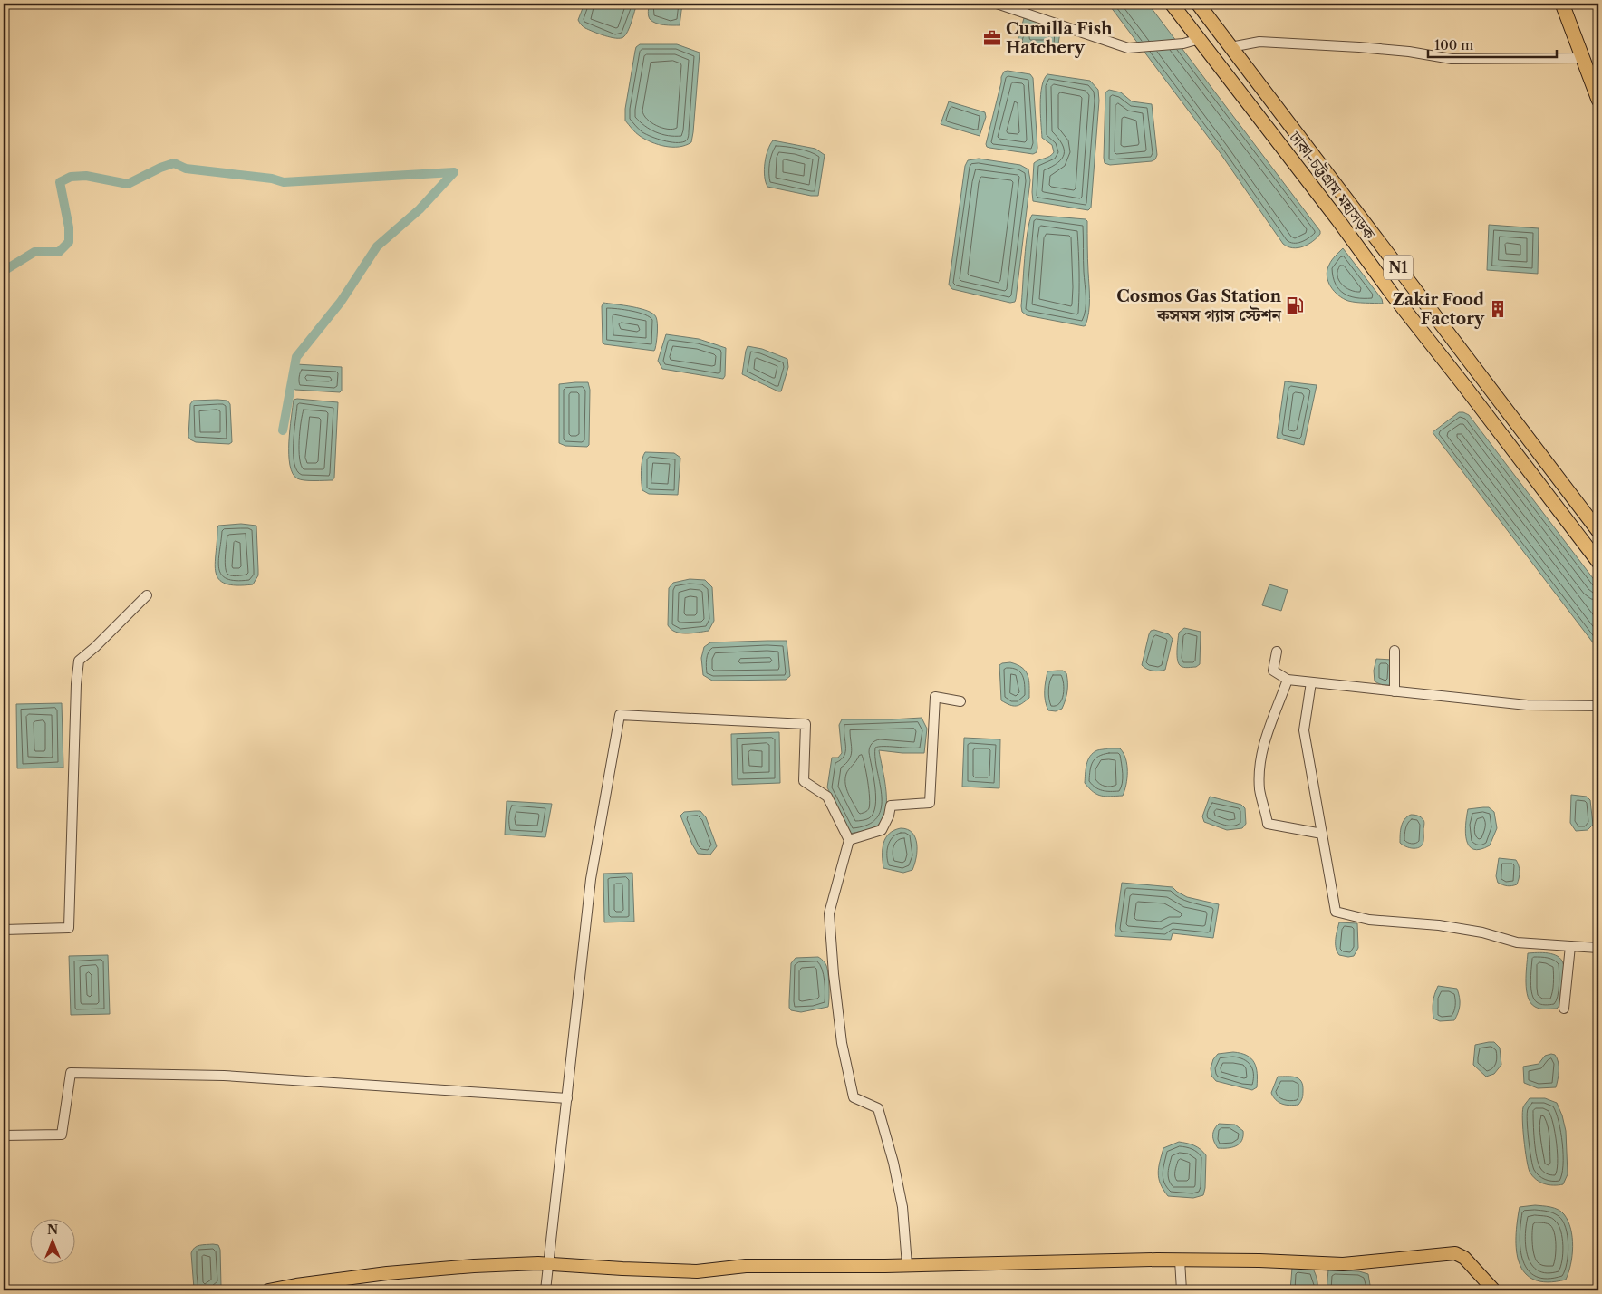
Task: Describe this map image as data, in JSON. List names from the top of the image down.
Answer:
{
  "streets": {
    "highway": ["ঢাকা-চট্টগ্রাম মহাসড়ক", "N1"]
  },
  "places": {
    "office": ["Cumilla Fish Hatchery"],
    "fuel station": ["Cosmos Gas Station কসমস গ্যাস স্টেশন"],
    "building": ["Zakir Food Factory"]
  },
  "scale_bar": "100 m",
  "north": "top"
}
